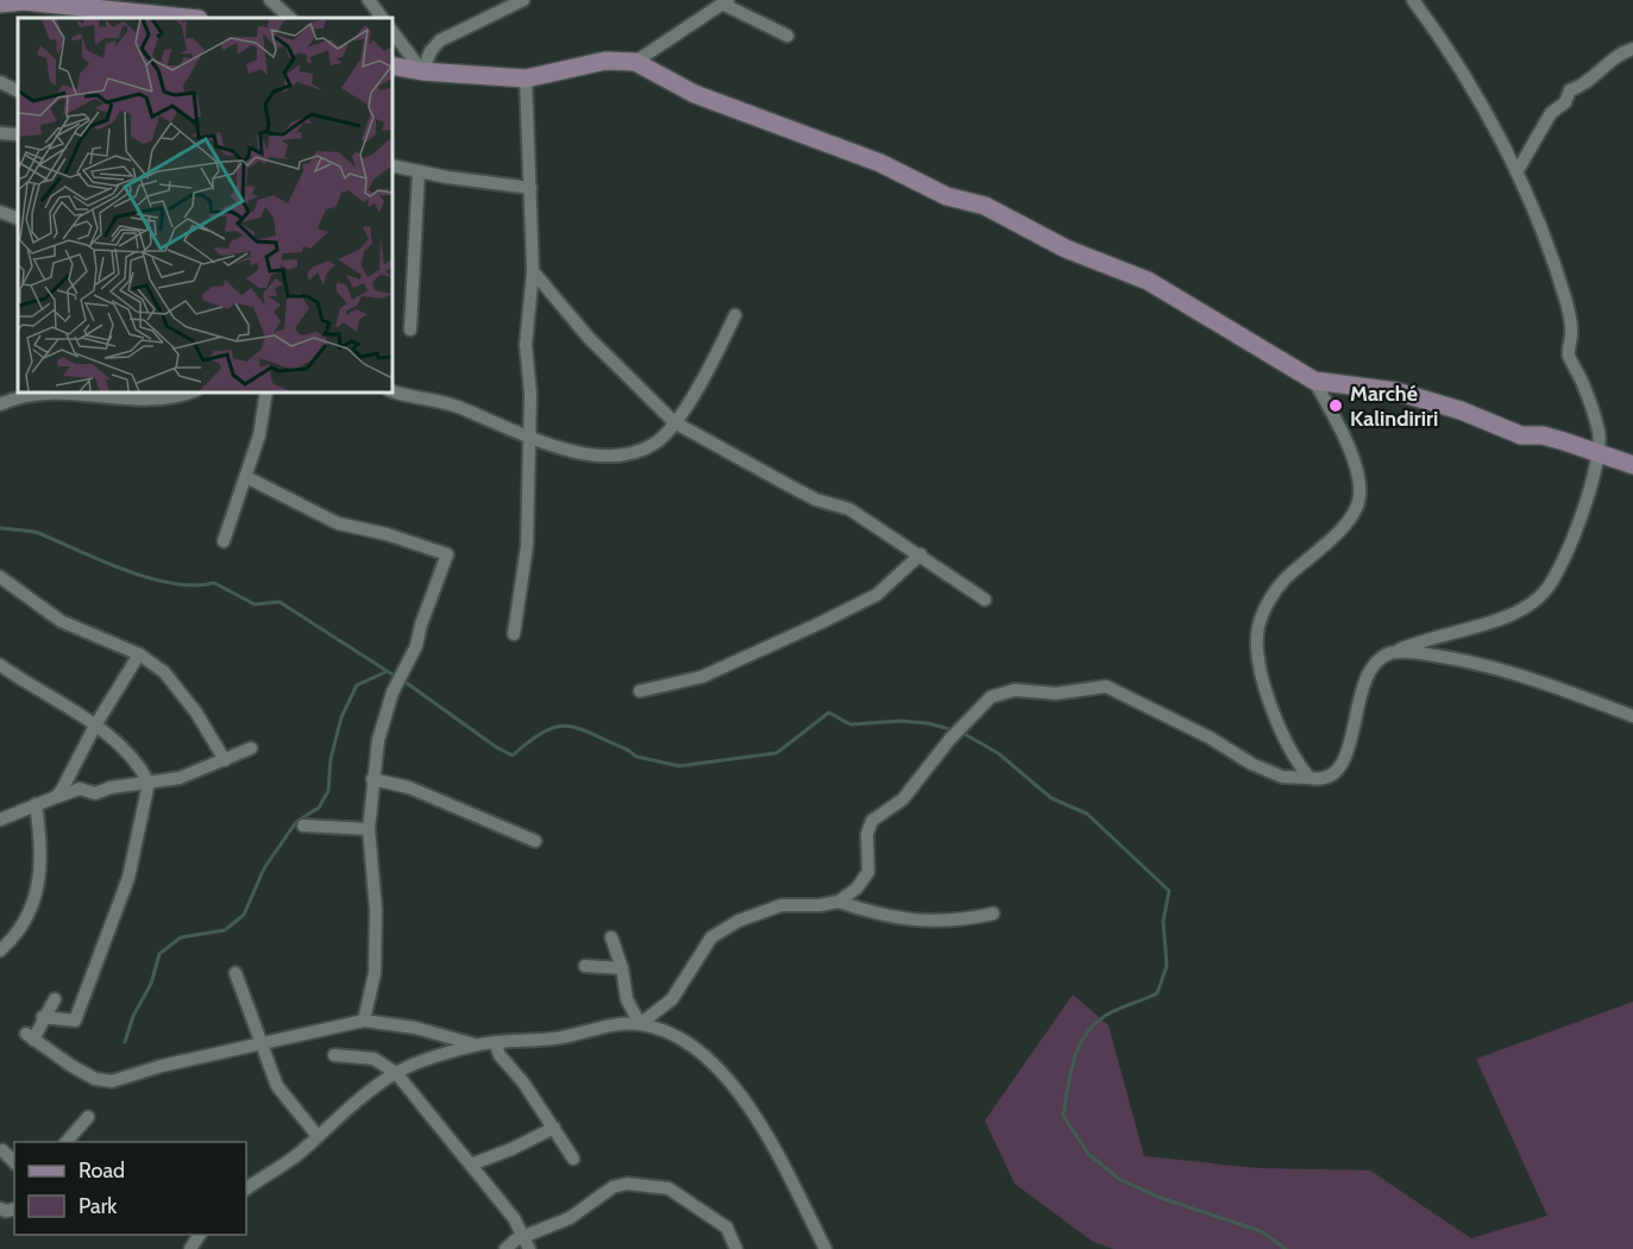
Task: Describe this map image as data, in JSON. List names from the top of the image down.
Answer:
{
  "places": ["Marché Kalindiriri"],
  "legend": ["Road", "Park"]
}
